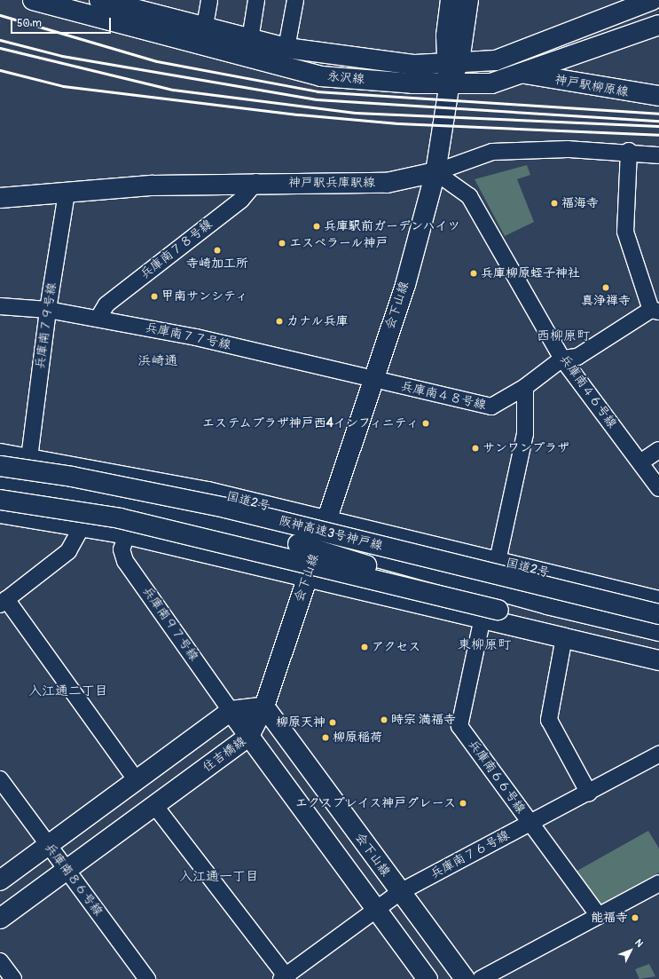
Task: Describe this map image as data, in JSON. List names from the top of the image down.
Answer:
{
  "streets": {
    "main road": [
      "永沢線",
      "神戸駅柳原線",
      "神戸駅兵庫駅線",
      "会下山線",
      "国道2号",
      "阪神高速3号神戸線",
      "住吉橋線"
    ],
    "street": [
      "兵庫南７８号線",
      "兵庫南７９号線",
      "兵庫南７７号線",
      "兵庫南４６号線",
      "兵庫南４８号線",
      "兵庫南９７号線",
      "兵庫南６６号線",
      "兵庫南７６号線",
      "兵庫南８６号線"
    ]
  },
  "crossings": [
    ["永沢線", "神戸駅柳原線"],
    ["永沢線", "会下山線"],
    ["神戸駅兵庫駅線", "兵庫南７８号線"],
    ["神戸駅兵庫駅線", "会下山線"],
    ["神戸駅兵庫駅線", "兵庫南７９号線"],
    ["神戸駅兵庫駅線", "兵庫南４６号線"],
    ["兵庫南７８号線", "兵庫南７７号線"],
    ["会下山線", "兵庫南７７号線"],
    ["会下山線", "兵庫南４６号線"],
    ["会下山線", "兵庫南４８号線"],
    ["会下山線", "国道2号"],
    ["会下山線", "住吉橋線"],
    ["会下山線", "兵庫南７６号線"],
    ["兵庫南７９号線", "兵庫南７７号線"],
    ["兵庫南７９号線", "国道2号"],
    ["兵庫南７７号線", "兵庫南４８号線"],
    ["兵庫南４６号線", "兵庫南４８号線"],
    ["住吉橋線", "兵庫南８６号線"],
    ["兵庫南６６号線", "兵庫南７６号線"]
  ],
  "districts": [
    "西柳原町",
    "浜崎通",
    "東柳原町",
    "入江通二丁目",
    "入江通一丁目"
  ],
  "places": [
    "福海寺",
    "兵庫駅前ガーデンハイツ",
    "エスペラール神戸",
    "寺崎加工所",
    "兵庫柳原蛭子神社",
    "真浄禅寺",
    "甲南サンシティ",
    "カナル兵庫",
    "エステムプラザ神戸西4インフィニティ",
    "サンワンプラザ",
    "アクセス",
    "時宗 満福寺",
    "柳原天神",
    "柳原稲荷",
    "エクスプレイス神戸グレース",
    "能福寺"
  ],
  "scale_bar": "50 m",
  "north": "top right"
}
